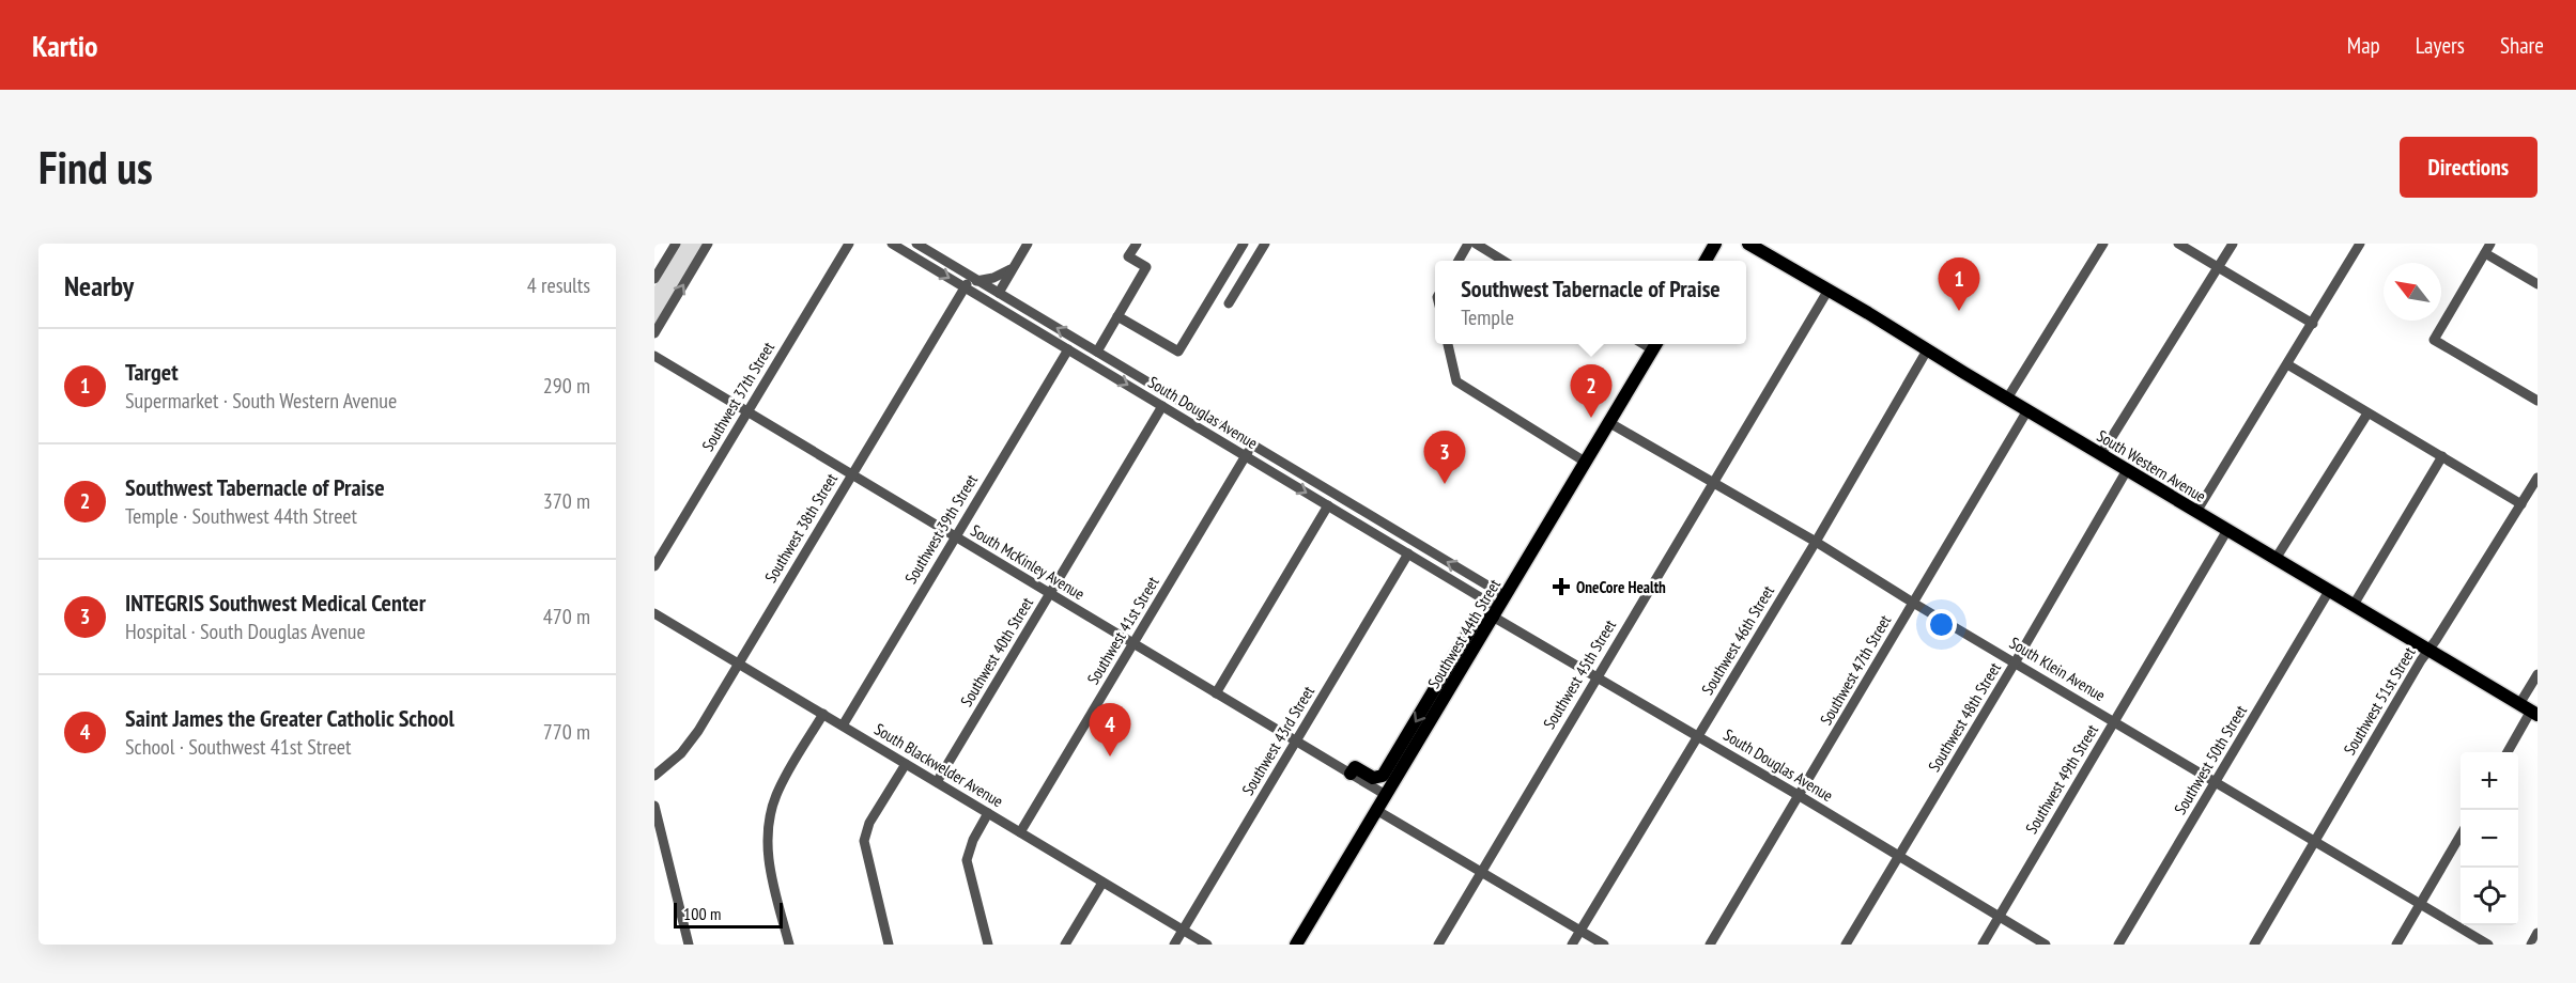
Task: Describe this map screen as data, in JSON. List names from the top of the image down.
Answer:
{
  "streets": {
    "main road": ["South Western Avenue", "Southwest 44th Street"],
    "street": [
      "Southwest 37th Street",
      "South Douglas Avenue",
      "Southwest 38th Street",
      "Southwest 39th Street",
      "South McKinley Avenue",
      "Southwest 41st Street",
      "Southwest 46th Street",
      "Southwest 40th Street",
      "South Klein Avenue",
      "Southwest 47th Street",
      "Southwest 45th Street",
      "Southwest 51st Street",
      "Southwest 48th Street",
      "Southwest 43rd Street",
      "Southwest 50th Street",
      "South Blackwelder Avenue",
      "Southwest 49th Street"
    ]
  },
  "crossings": [
    ["Southwest 37th Street", "South McKinley Avenue"],
    ["South Douglas Avenue", "Southwest 38th Street"],
    ["South Douglas Avenue", "Southwest 39th Street"],
    ["South Douglas Avenue", "Southwest 41st Street"],
    ["South Douglas Avenue", "Southwest 44th Street"],
    ["South Douglas Avenue", "Southwest 46th Street"],
    ["South Douglas Avenue", "Southwest 40th Street"],
    ["South Douglas Avenue", "Southwest 47th Street"],
    ["South Douglas Avenue", "Southwest 45th Street"],
    ["South Douglas Avenue", "Southwest 48th Street"],
    ["South Douglas Avenue", "Southwest 43rd Street"],
    ["South Douglas Avenue", "Southwest 49th Street"],
    ["South Western Avenue", "Southwest 46th Street"],
    ["South Western Avenue", "Southwest 47th Street"],
    ["South Western Avenue", "Southwest 45th Street"],
    ["South Western Avenue", "Southwest 51st Street"],
    ["South Western Avenue", "Southwest 48th Street"],
    ["South Western Avenue", "Southwest 50th Street"],
    ["South Western Avenue", "Southwest 49th Street"],
    ["Southwest 38th Street", "South McKinley Avenue"],
    ["Southwest 38th Street", "South Blackwelder Avenue"],
    ["Southwest 39th Street", "South McKinley Avenue"],
    ["Southwest 39th Street", "South Blackwelder Avenue"],
    ["South McKinley Avenue", "Southwest 41st Street"],
    ["South McKinley Avenue", "Southwest 44th Street"],
    ["South McKinley Avenue", "Southwest 40th Street"],
    ["South McKinley Avenue", "Southwest 43rd Street"],
    ["Southwest 41st Street", "South Blackwelder Avenue"],
    ["Southwest 44th Street", "South Klein Avenue"],
    ["Southwest 46th Street", "South Klein Avenue"],
    ["Southwest 40th Street", "South Blackwelder Avenue"],
    ["South Klein Avenue", "Southwest 47th Street"],
    ["South Klein Avenue", "Southwest 45th Street"],
    ["South Klein Avenue", "Southwest 51st Street"],
    ["South Klein Avenue", "Southwest 48th Street"],
    ["South Klein Avenue", "Southwest 50th Street"],
    ["South Klein Avenue", "Southwest 49th Street"],
    ["Southwest 43rd Street", "South Blackwelder Avenue"]
  ],
  "places": {
    "health": ["OneCore Health"]
  },
  "scale_bar": "100 m",
  "north": "top left",
  "page": {
    "header": "Kartio",
    "nav": ["Map", "Layers", "Share"],
    "buttons": "Directions",
    "title": "Find us",
    "heading": ["Nearby", "4 results"],
    "pins": [
      "1",
      "2",
      "3",
      "4"
    ],
    "popup": ["Southwest Tabernacle of Praise", "Temple"],
    "list": [
      {
        "mark": "1",
        "name": "Target",
        "note": "Supermarket · South Western Avenue",
        "value": "290 m"
      },
      {
        "mark": "2",
        "name": "Southwest Tabernacle of Praise",
        "note": "Temple · Southwest 44th Street",
        "value": "370 m"
      },
      {
        "mark": "3",
        "name": "INTEGRIS Southwest Medical Center",
        "note": "Hospital · South Douglas Avenue",
        "value": "470 m"
      },
      {
        "mark": "4",
        "name": "Saint James the Greater Catholic School",
        "note": "School · Southwest 41st Street",
        "value": "770 m"
      }
    ],
    "map_buttons": ["+", "−"],
    "scale": "100 m"
  }
}
